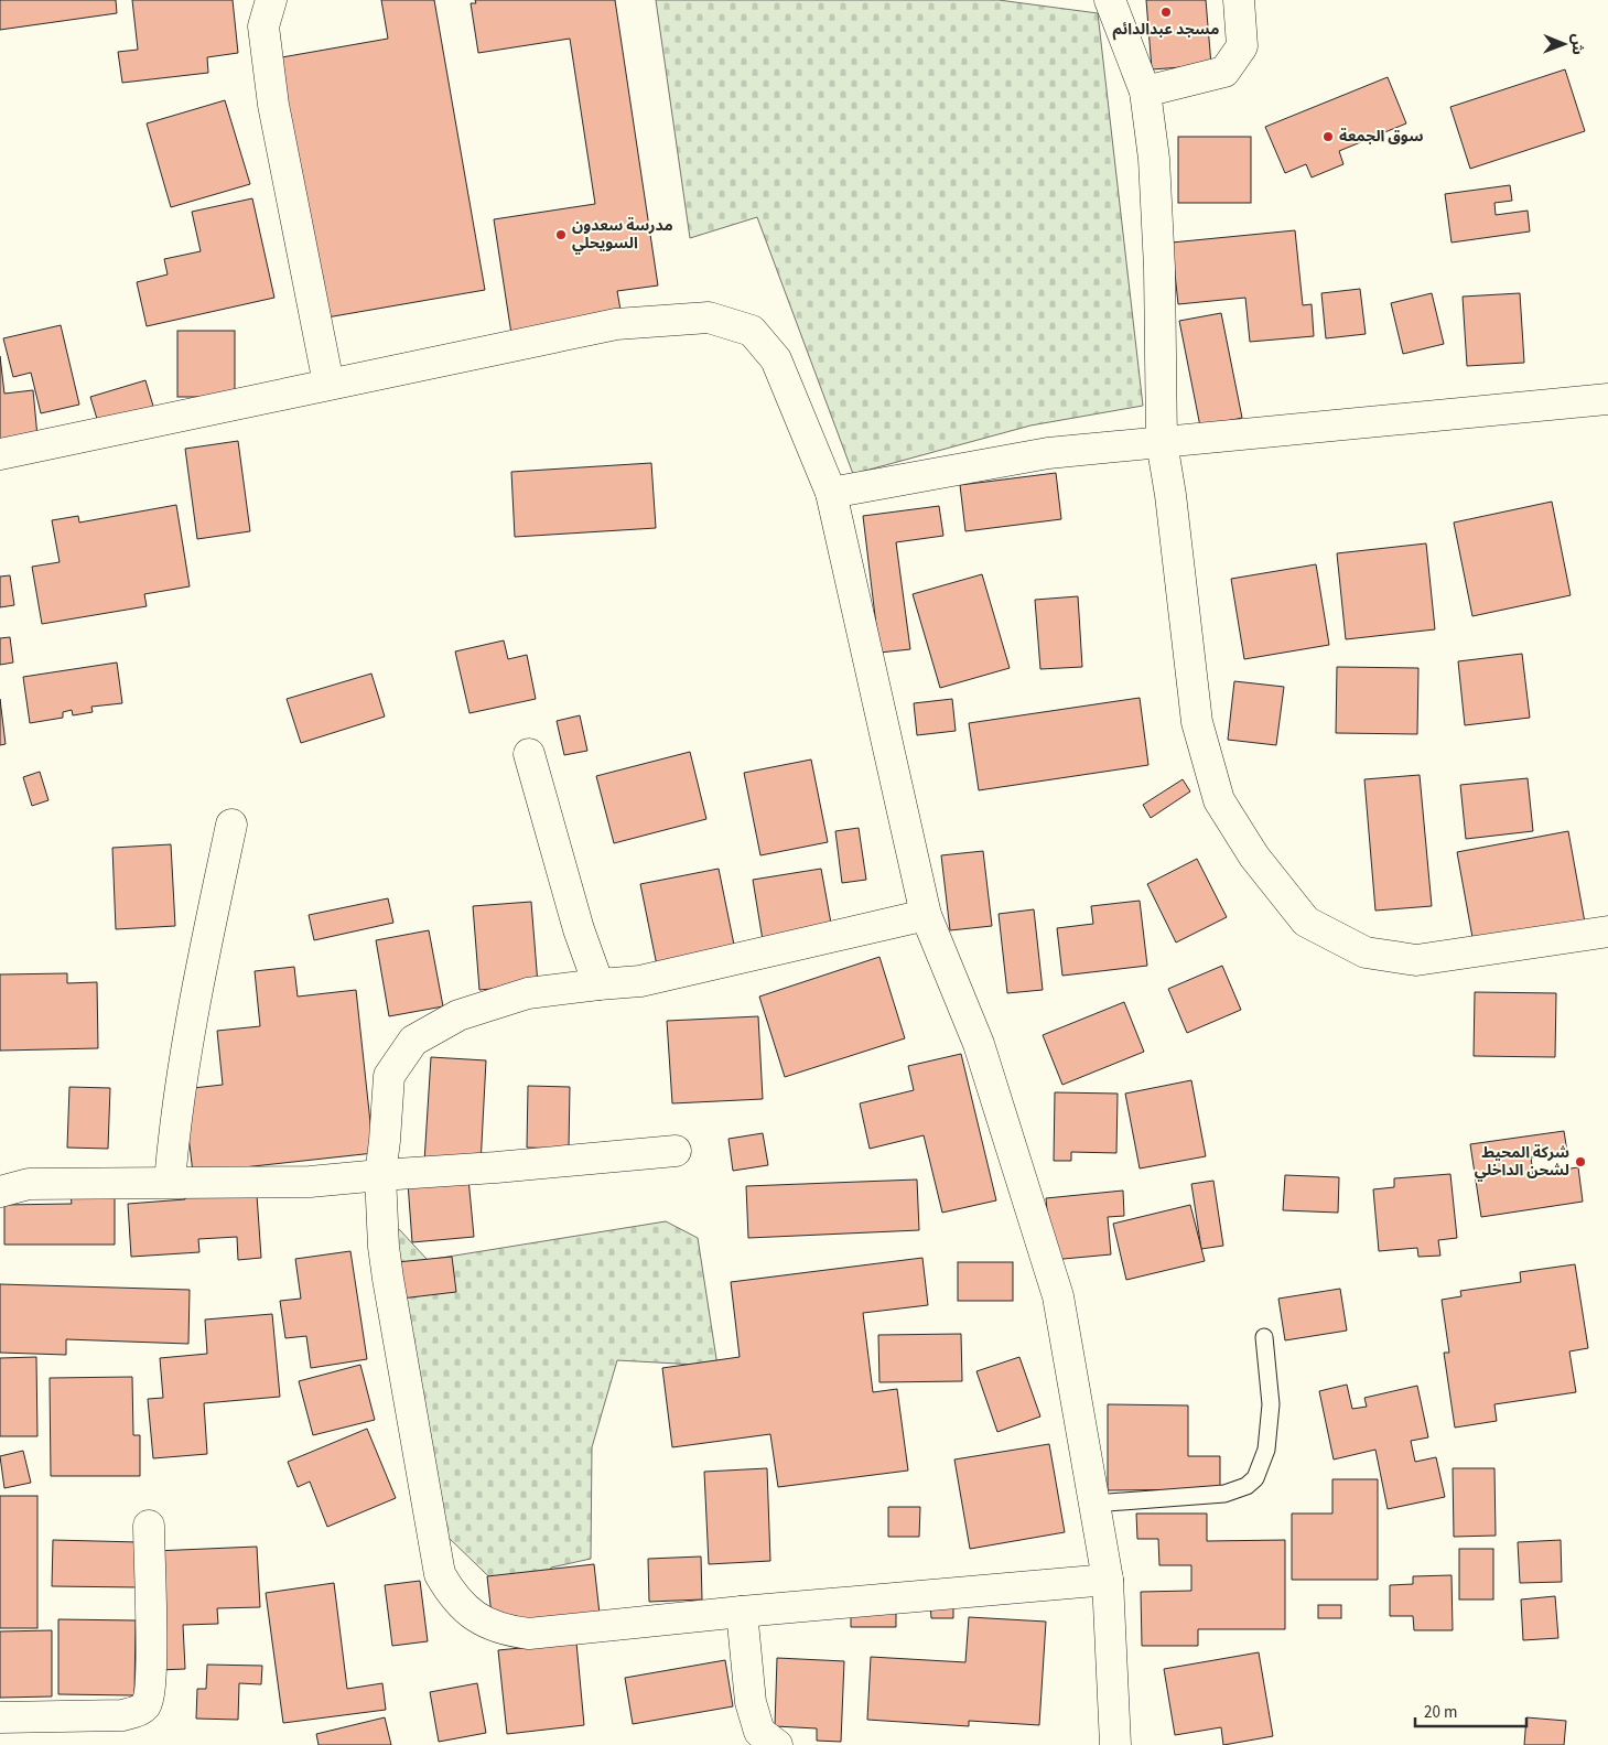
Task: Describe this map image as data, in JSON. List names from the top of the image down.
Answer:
{
  "places": [
    "مسجد عبدالدائم",
    "سوق الجمعة",
    "مدرسة سعدون السويحلي",
    "شركة المحيط لشحن الداخلي"
  ],
  "scale_bar": "20 m",
  "north": "right"
}
